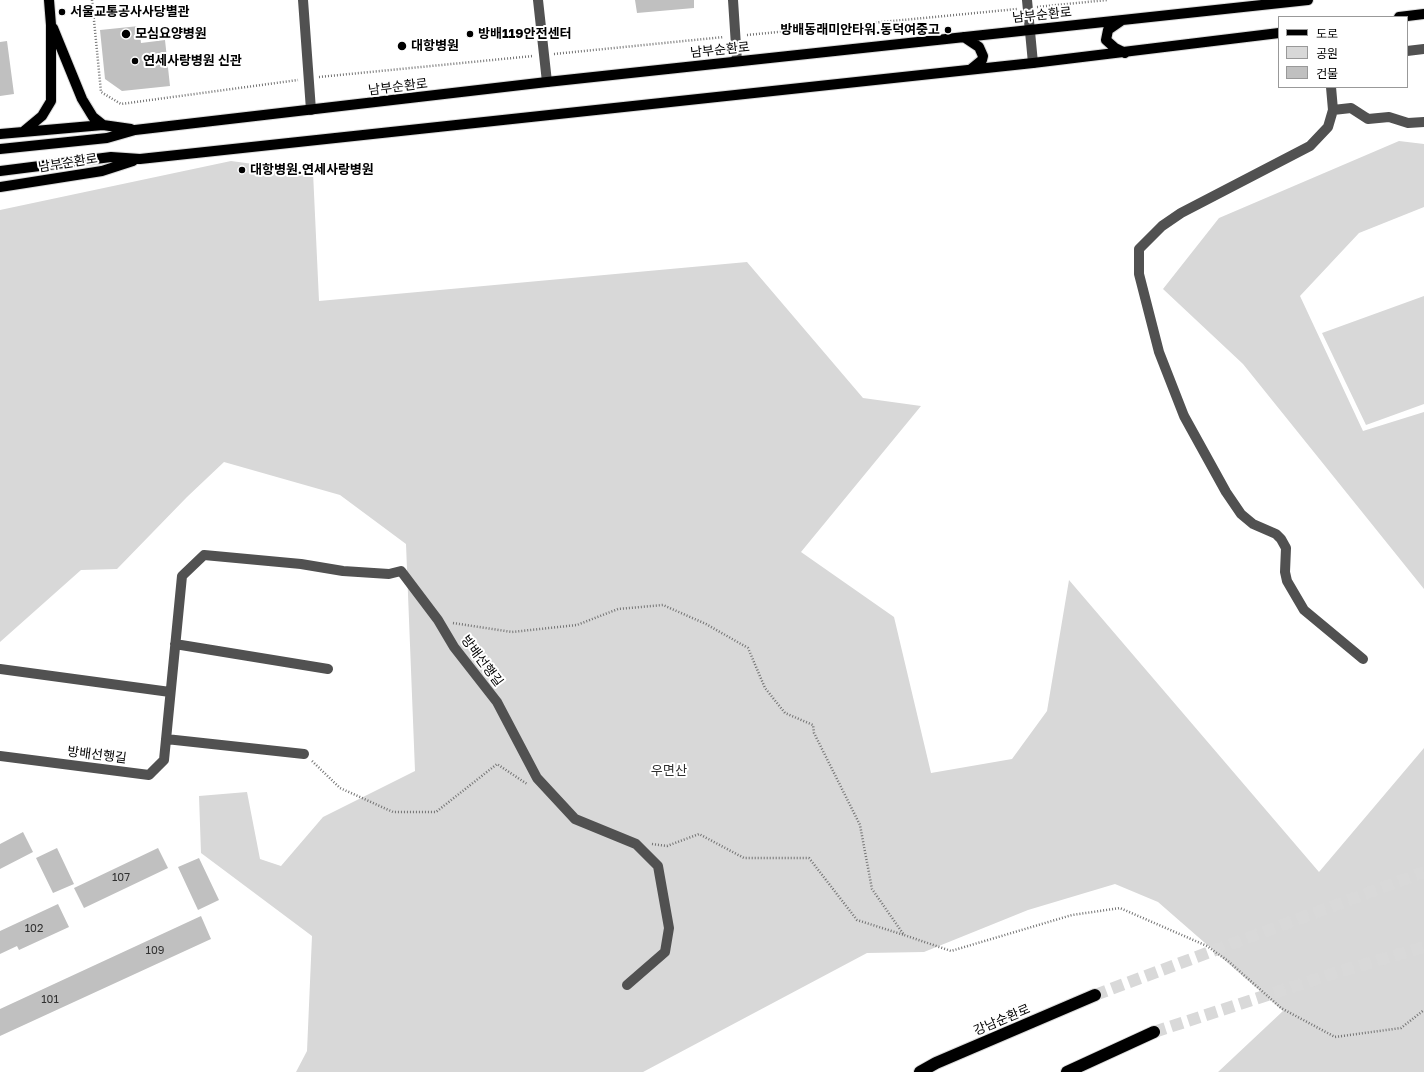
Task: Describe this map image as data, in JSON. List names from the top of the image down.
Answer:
{
  "streets": {
    "highway": ["강남순환로"],
    "main road": ["남부순환로"],
    "street": ["방배선행길"]
  },
  "parks": ["우면산"],
  "places": [
    "서울교통공사사당별관",
    "방배동래미안타워.동덕여중고",
    "모심요양병원",
    "방배119안전센터",
    "대항병원",
    "연세사랑병원 신관",
    "대항병원.연세사랑병원"
  ],
  "house_numbers": [
    "107",
    "102",
    "109",
    "101"
  ],
  "legend": ["도로", "공원", "건물"]
}
